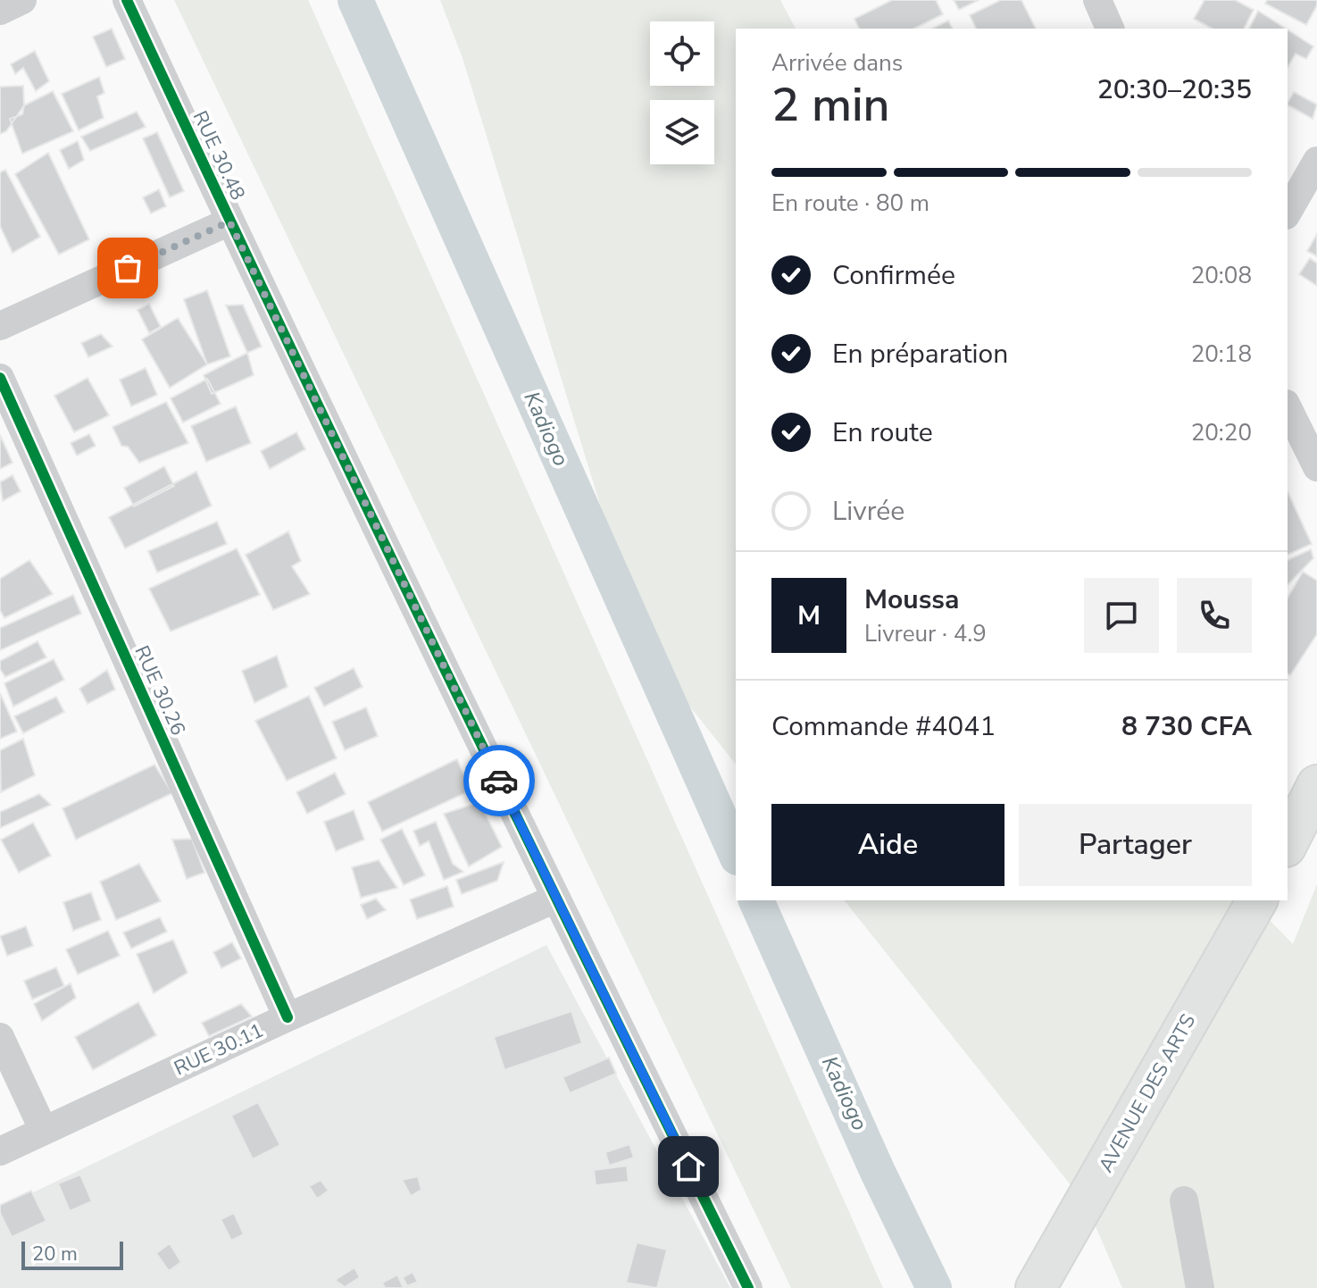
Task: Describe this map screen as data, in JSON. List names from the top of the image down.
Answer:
{
  "streets": {
    "street": [
      "RUE 30.48",
      "RUE 30.26",
      "RUE 30.11",
      "AVENUE DES ARTS"
    ]
  },
  "crossings": [
    ["RUE 30.48", "RUE 30.11"],
    ["RUE 30.26", "RUE 30.11"]
  ],
  "water": ["Kadiogo"],
  "scale_bar": "20 m",
  "page": {
    "heading": ["2 min", "Arrivée dans", "20:30–20:35"],
    "panel": [
      "Moussa",
      "Livreur · 4.9",
      "Commande #4041",
      "8 730 CFA"
    ],
    "bar": "En route · 80 m",
    "list": [
      ["Confirmée", "20:08"],
      ["En préparation", "20:18"],
      ["En route", "20:20"],
      "Livrée"
    ],
    "round": "M",
    "buttons": ["Aide", "Partager"],
    "scale": "20 m"
  }
}
